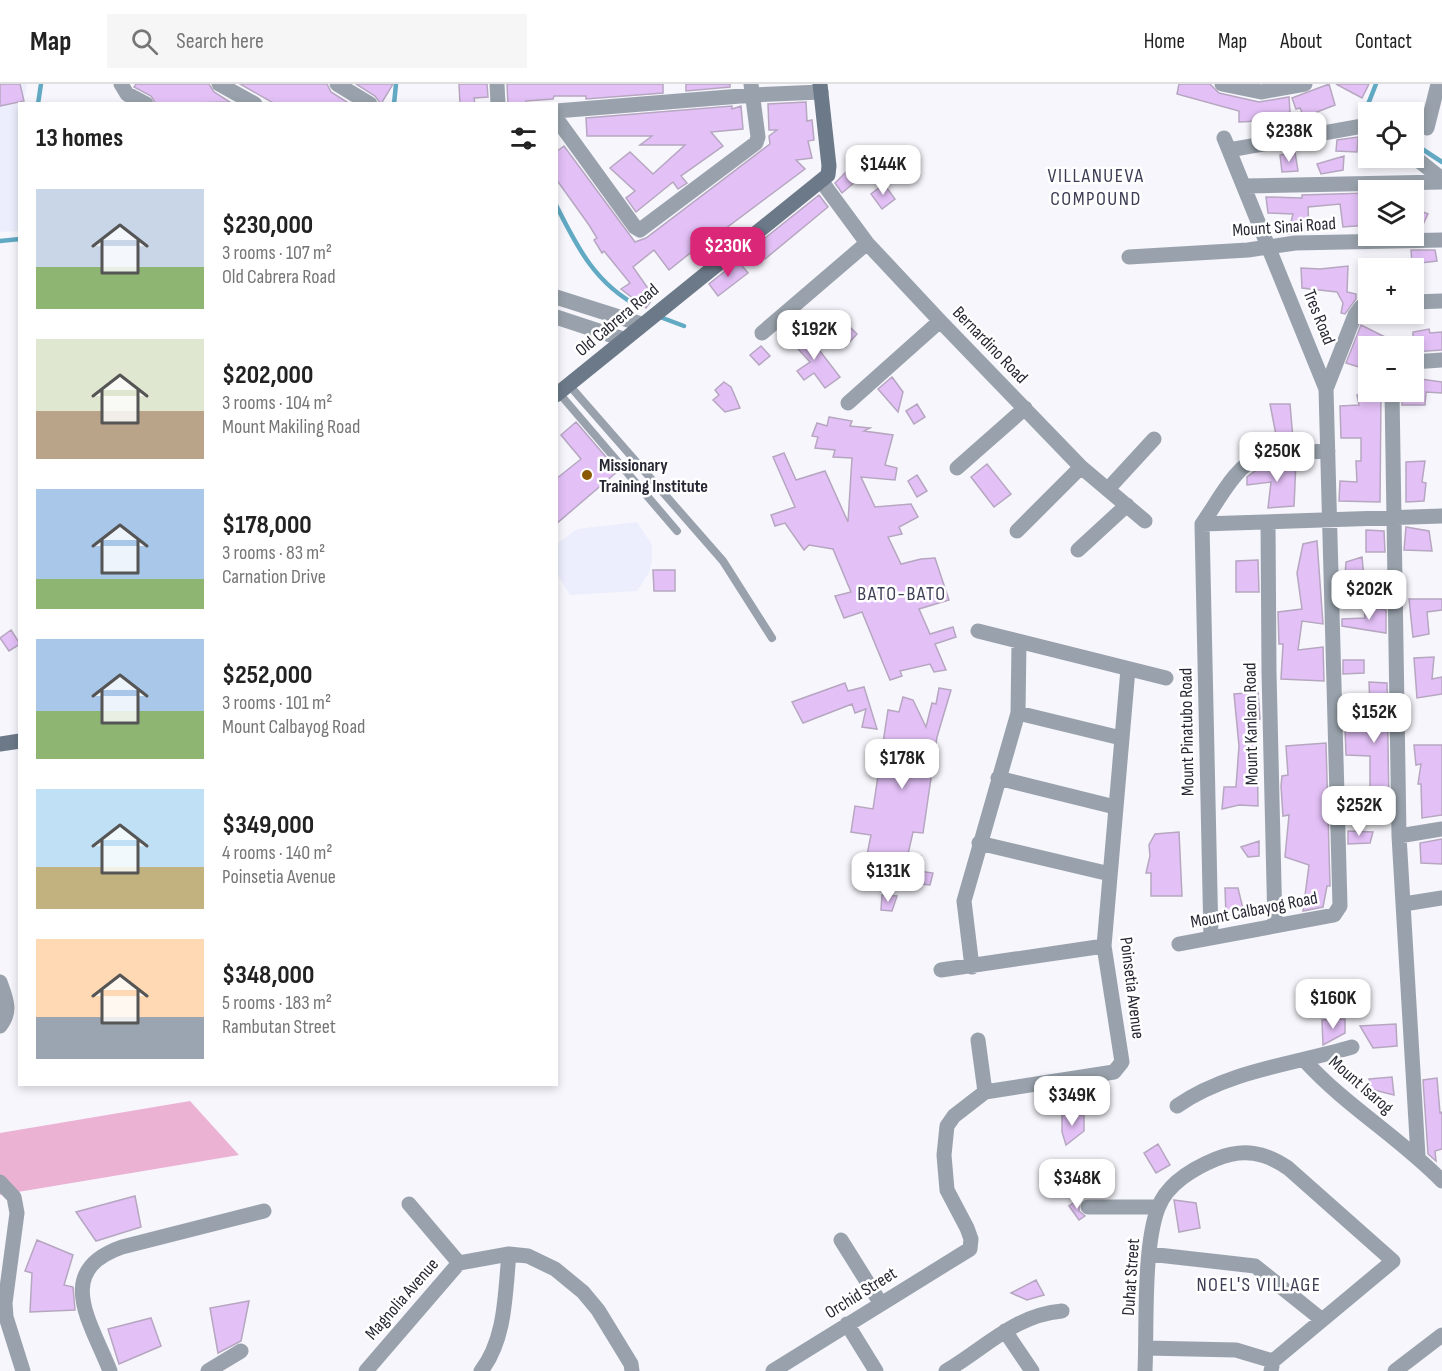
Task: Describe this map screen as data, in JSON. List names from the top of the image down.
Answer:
{
  "streets": {
    "street": [
      "Mount Sinai Road",
      "Tres Road",
      "Old Cabrera Road",
      "Bernardino Road",
      "Mount Kanlaon Road",
      "Mount Pinatubo Road",
      "Mount Calbayog Road",
      "Poinsetia Avenue",
      "Mount Isarog",
      "Duhat Street",
      "Orchid Street",
      "Magnolia Avenue"
    ]
  },
  "crossings": [
    ["Mount Sinai Road", "Tres Road"],
    ["Tres Road", "Mount Calbayog Road"],
    ["Old Cabrera Road", "Bernardino Road"],
    ["Mount Kanlaon Road", "Mount Calbayog Road"],
    ["Mount Pinatubo Road", "Mount Calbayog Road"],
    ["Poinsetia Avenue", "Orchid Street"]
  ],
  "districts": ["VILLANUEVA COMPOUND", "BATO-BATO", "NOEL'S VILLAGE"],
  "places": ["Missionary Training Institute"],
  "page": {
    "header": "Map",
    "search": "Search here",
    "nav": [
      "Home",
      "Map",
      "About",
      "Contact"
    ],
    "map_buttons": ["+", "−"],
    "heading": "13 homes",
    "price": [
      "$238K",
      "$144K",
      "$230K",
      "$192K",
      "$250K",
      "$202K",
      "$152K",
      "$178K",
      "$252K",
      "$131K",
      "$160K",
      "$349K",
      "$348K"
    ],
    "list": [
      {
        "name": "$230,000",
        "note": "3 rooms · 107 m² · Old Cabrera Road"
      },
      {
        "name": "$202,000",
        "note": "3 rooms · 104 m² · Mount Makiling Road"
      },
      {
        "name": "$178,000",
        "note": "3 rooms · 83 m² · Carnation Drive"
      },
      {
        "name": "$252,000",
        "note": "3 rooms · 101 m² · Mount Calbayog Road"
      },
      {
        "name": "$349,000",
        "note": "4 rooms · 140 m² · Poinsetia Avenue"
      },
      {
        "name": "$348,000",
        "note": "5 rooms · 183 m² · Rambutan Street"
      }
    ]
  }
}
